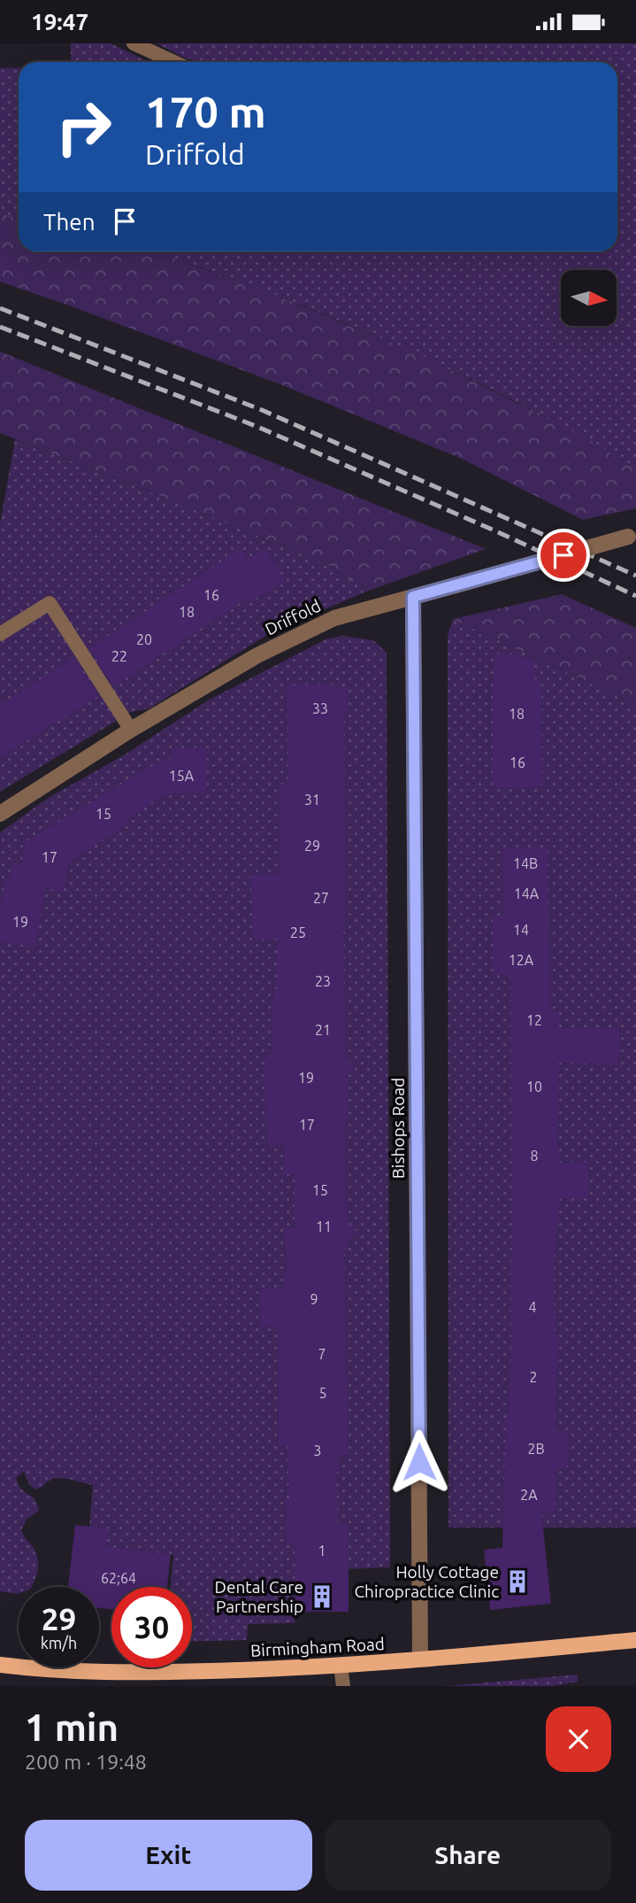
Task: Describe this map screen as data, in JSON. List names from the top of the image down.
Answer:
{
  "streets": {
    "main road": ["Birmingham Road"],
    "street": ["Driffold", "Bishops Road"]
  },
  "crossings": [
    ["Driffold", "Bishops Road"],
    ["Bishops Road", "Birmingham Road"]
  ],
  "places": {
    "building": ["Holly Cottage Chiropractice Clinic", "Dental Care Partnership"]
  },
  "house_numbers": [
    "16",
    "18",
    "20",
    "22",
    "33",
    "18",
    "16",
    "15A",
    "31",
    "15",
    "29",
    "17",
    "14B",
    "14A",
    "27",
    "19",
    "14",
    "25",
    "12A",
    "23",
    "12",
    "21",
    "19",
    "10",
    "17",
    "8",
    "15",
    "11",
    "9",
    "4",
    "7",
    "2",
    "5",
    "2B",
    "3",
    "2A",
    "1",
    "62;64"
  ],
  "north": "right",
  "page": {
    "status": "19:47",
    "turn": ["170 m", "Driffold"],
    "then": "Then",
    "speed": "29 km/h",
    "limit": "30",
    "heading": ["1 min", "200 m · 19:48"],
    "buttons": ["Exit", "Share"]
  }
}
